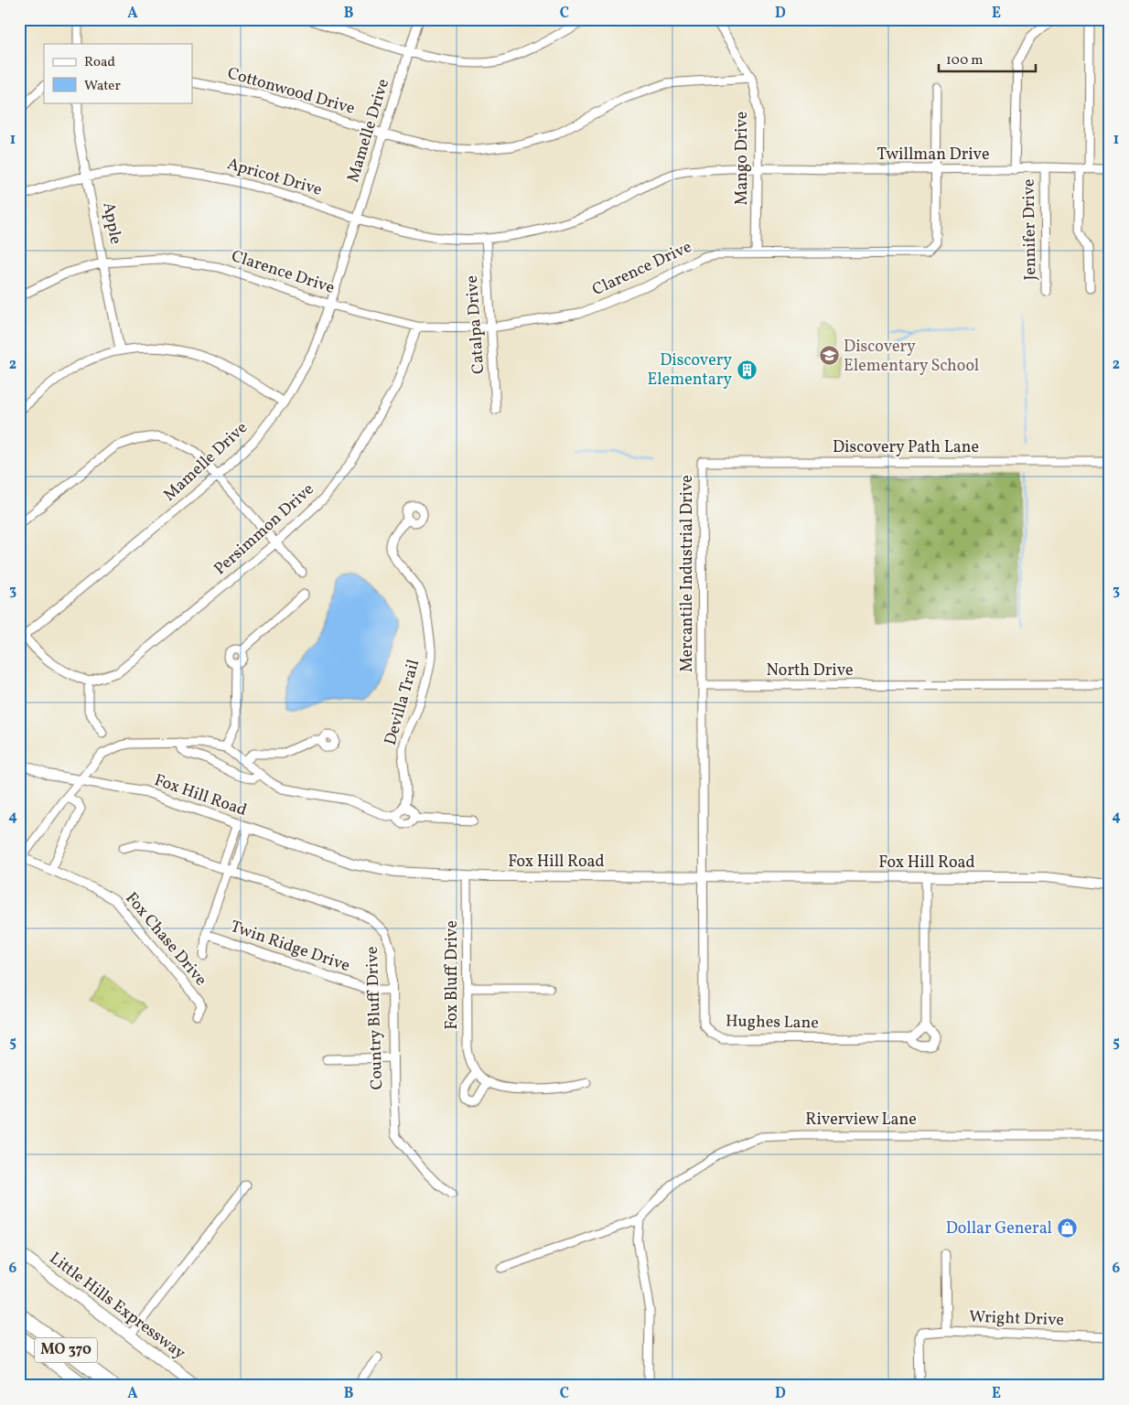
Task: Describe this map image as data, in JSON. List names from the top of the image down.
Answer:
{
  "streets": {
    "highway": ["MO 370"],
    "main road": ["Little Hills Expressway"],
    "street": [
      "Cottonwood Drive",
      "Mamelle Drive",
      "Twillman Drive",
      "Mango Drive",
      "Apricot Drive",
      "Apple",
      "Jennifer Drive",
      "Clarence Drive",
      "Catalpa Drive",
      "Discovery Path Lane",
      "Persimmon Drive",
      "Mercantile Industrial Drive",
      "North Drive",
      "Devilla Trail",
      "Fox Hill Road",
      "Fox Chase Drive",
      "Twin Ridge Drive",
      "Fox Bluff Drive",
      "Country Bluff Drive",
      "Hughes Lane",
      "Riverview Lane",
      "Wright Drive"
    ]
  },
  "crossings": [
    ["Cottonwood Drive", "Mamelle Drive"],
    ["Cottonwood Drive", "Mango Drive"],
    ["Mamelle Drive", "Apricot Drive"],
    ["Mamelle Drive", "Clarence Drive"],
    ["Twillman Drive", "Mango Drive"],
    ["Twillman Drive", "Apricot Drive"],
    ["Twillman Drive", "Jennifer Drive"],
    ["Twillman Drive", "Clarence Drive"],
    ["Mango Drive", "Apricot Drive"],
    ["Mango Drive", "Clarence Drive"],
    ["Apricot Drive", "Apple"],
    ["Apricot Drive", "Catalpa Drive"],
    ["Apple", "Clarence Drive"],
    ["Clarence Drive", "Catalpa Drive"],
    ["Clarence Drive", "Persimmon Drive"],
    ["Discovery Path Lane", "Mercantile Industrial Drive"],
    ["Mercantile Industrial Drive", "North Drive"],
    ["Fox Hill Road", "Fox Bluff Drive"],
    ["Fox Hill Road", "Hughes Lane"],
    ["Twin Ridge Drive", "Country Bluff Drive"]
  ],
  "places": {
    "school or university": ["Discovery Elementary School"],
    "building": ["Discovery Elementary"],
    "shop": ["Dollar General"]
  },
  "legend": ["Road", "Water"],
  "scale_bar": "100 m",
  "grid": {
    "columns": [
      "A",
      "B",
      "C",
      "D",
      "E"
    ],
    "rows": [
      "1",
      "2",
      "3",
      "4",
      "5",
      "6"
    ]
  }
}
